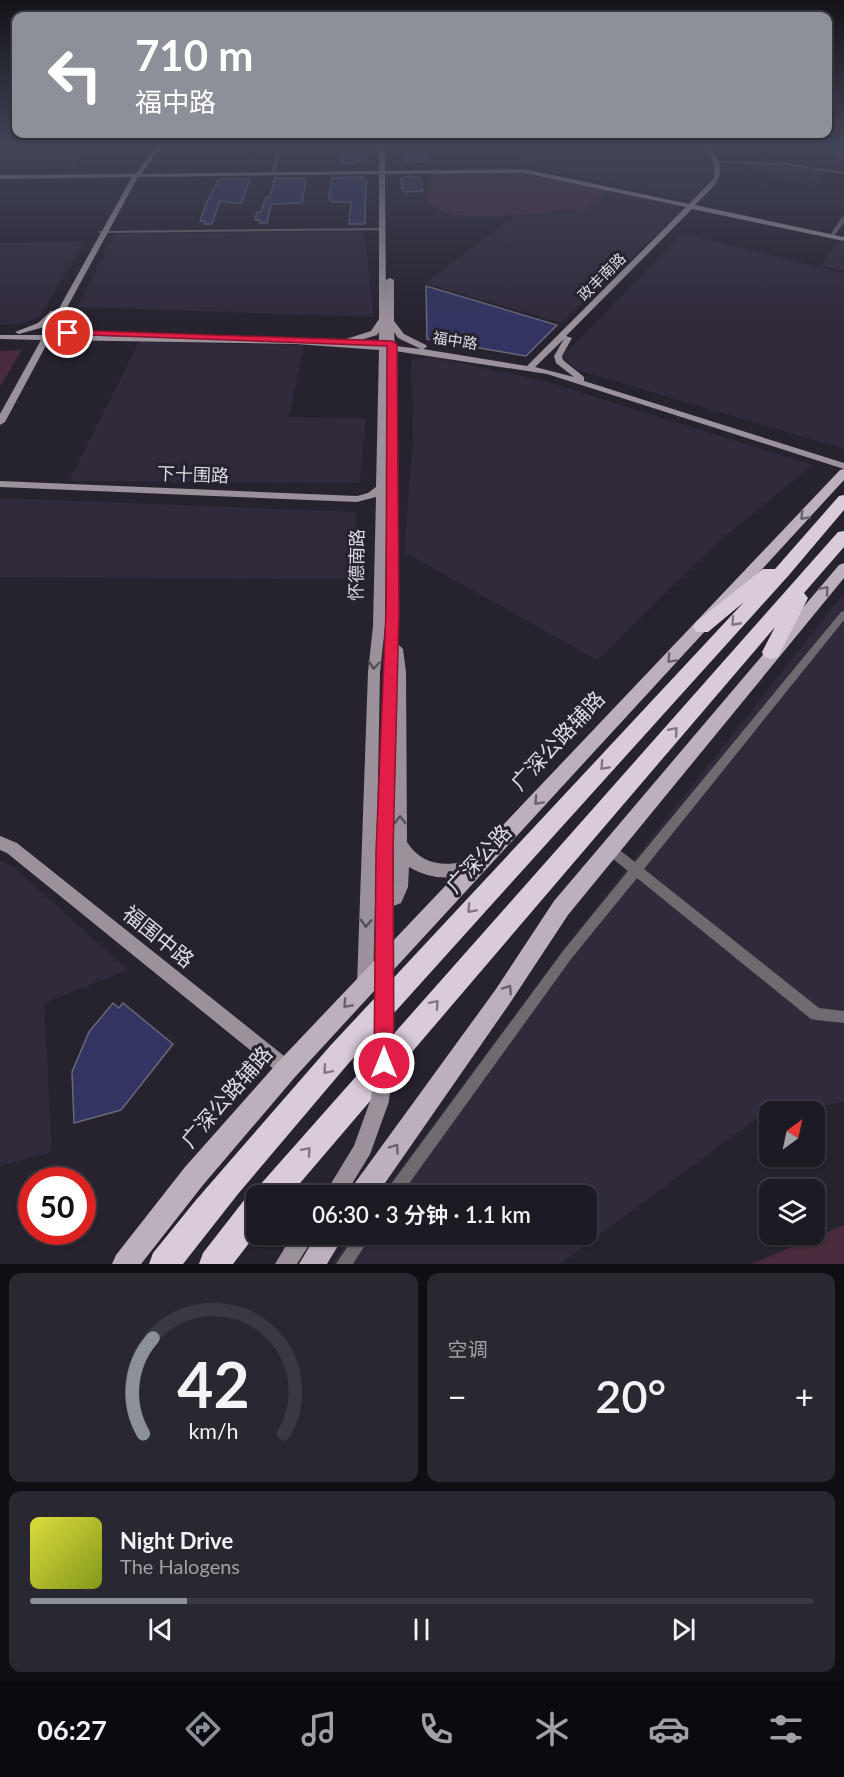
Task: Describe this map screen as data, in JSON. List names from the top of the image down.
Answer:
{
  "streets": {
    "highway": ["广深公路"],
    "main road": [
      "政丰南路",
      "福中路",
      "下十围路",
      "怀德南路",
      "广深公路辅路",
      "福围中路"
    ]
  },
  "crossings": [
    ["政丰南路", "福中路"],
    ["福中路", "怀德南路"],
    ["下十围路", "怀德南路"],
    ["怀德南路", "广深公路辅路"],
    ["广深公路辅路", "福围中路"]
  ],
  "north": "top right",
  "page": {
    "turn": ["710 m", "福中路"],
    "limit": "50",
    "trip": "06:30 · 3 分钟 · 1.1 km",
    "tile": "空调",
    "heat": ["−", "20°", "+"],
    "song": ["Night Drive", "The Halogens"],
    "tabs": "06:27",
    "gauge": ["42", "km/h"]
  }
}
